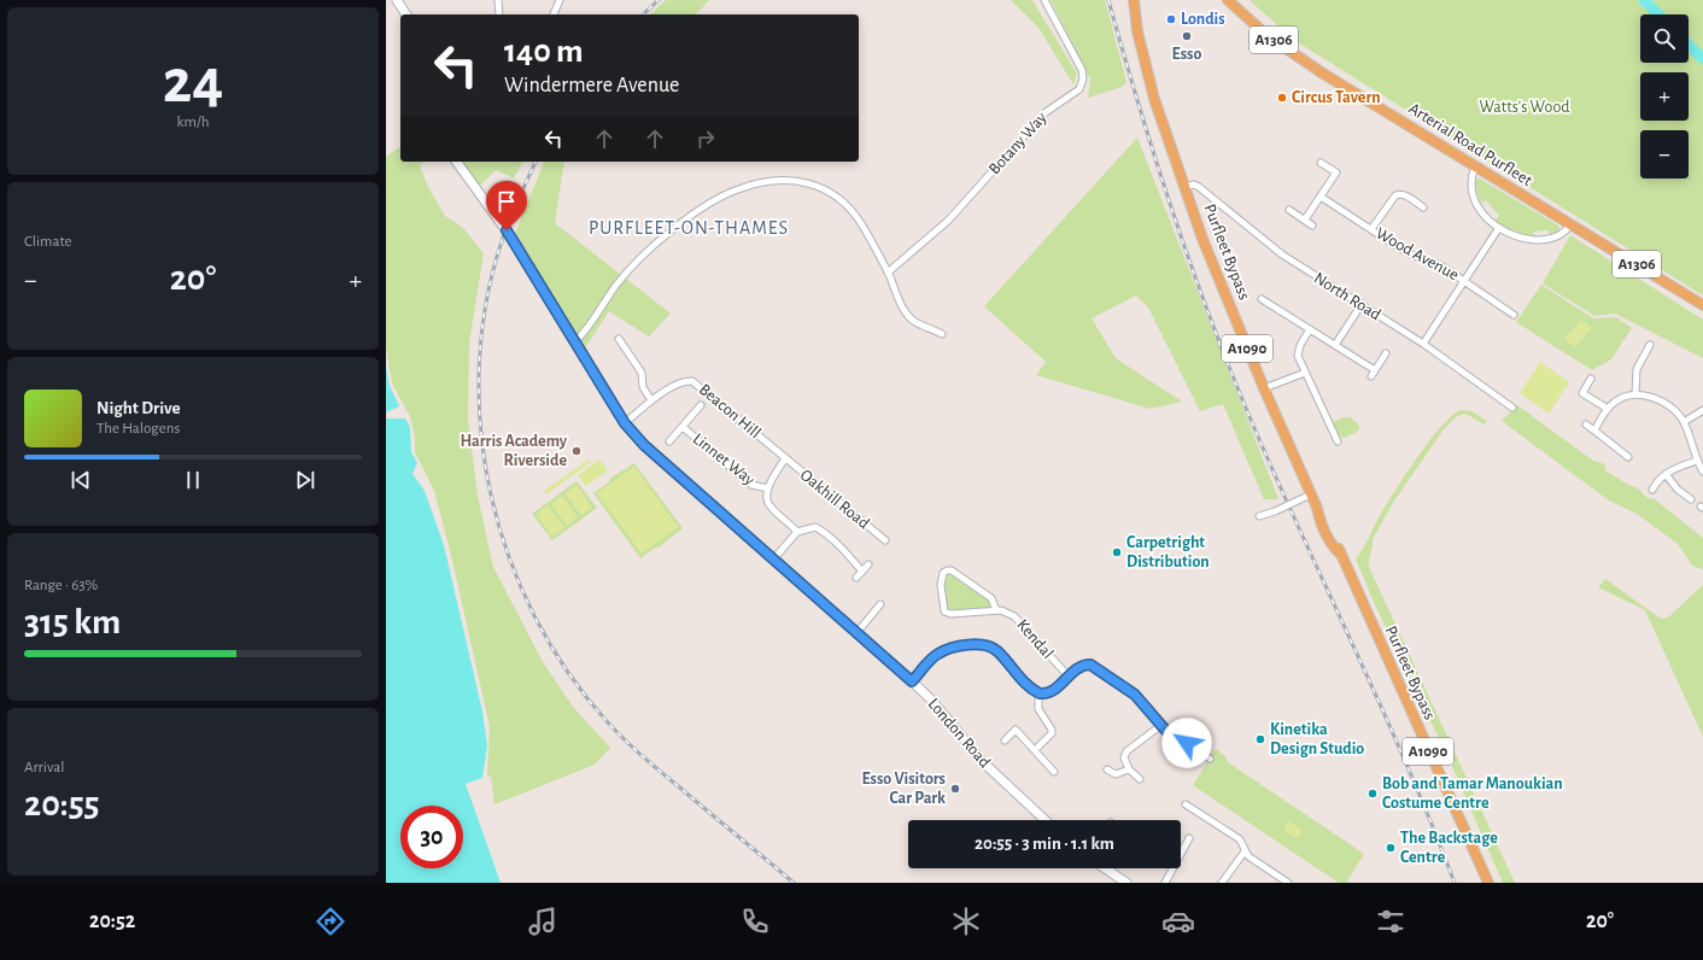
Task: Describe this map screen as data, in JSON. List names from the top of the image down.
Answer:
{
  "streets": {
    "main road": [
      "A1306",
      "Arterial Road Purfleet",
      "Purfleet Bypass",
      "A1090"
    ],
    "street": [
      "Botany Way",
      "Wood Avenue",
      "North Road",
      "Beacon Hill",
      "Linnet Way",
      "Oakhill Road",
      "Kendal",
      "London Road"
    ]
  },
  "crossings": [
    ["Purfleet Bypass", "North Road"],
    ["Beacon Hill", "Linnet Way"],
    ["Beacon Hill", "Oakhill Road"],
    ["Beacon Hill", "London Road"],
    ["Linnet Way", "Oakhill Road"]
  ],
  "districts": ["PURFLEET-ON-THAMES"],
  "parks": ["Watts's Wood"],
  "places": [
    "Londis",
    "Esso",
    "Circus Tavern",
    "Harris Academy Riverside",
    "Carpetright Distribution",
    "Kinetika Design Studio",
    "Esso Visitors Car Park",
    "Bob and Tamar Manoukian Costume Centre",
    "The Backstage Centre"
  ],
  "page": {
    "tile": [
      ["24", "km/h"],
      "Climate",
      ["Range · 63%", "315 km"],
      ["Arrival", "20:55"]
    ],
    "map_buttons": ["+", "−"],
    "turn": ["140 m", "Windermere Avenue"],
    "heat": ["−", "20°", "+"],
    "song": ["Night Drive", "The Halogens"],
    "limit": "30",
    "trip": "20:55 · 3 min · 1.1 km",
    "tabs": ["20:52", "20°"]
  }
}
